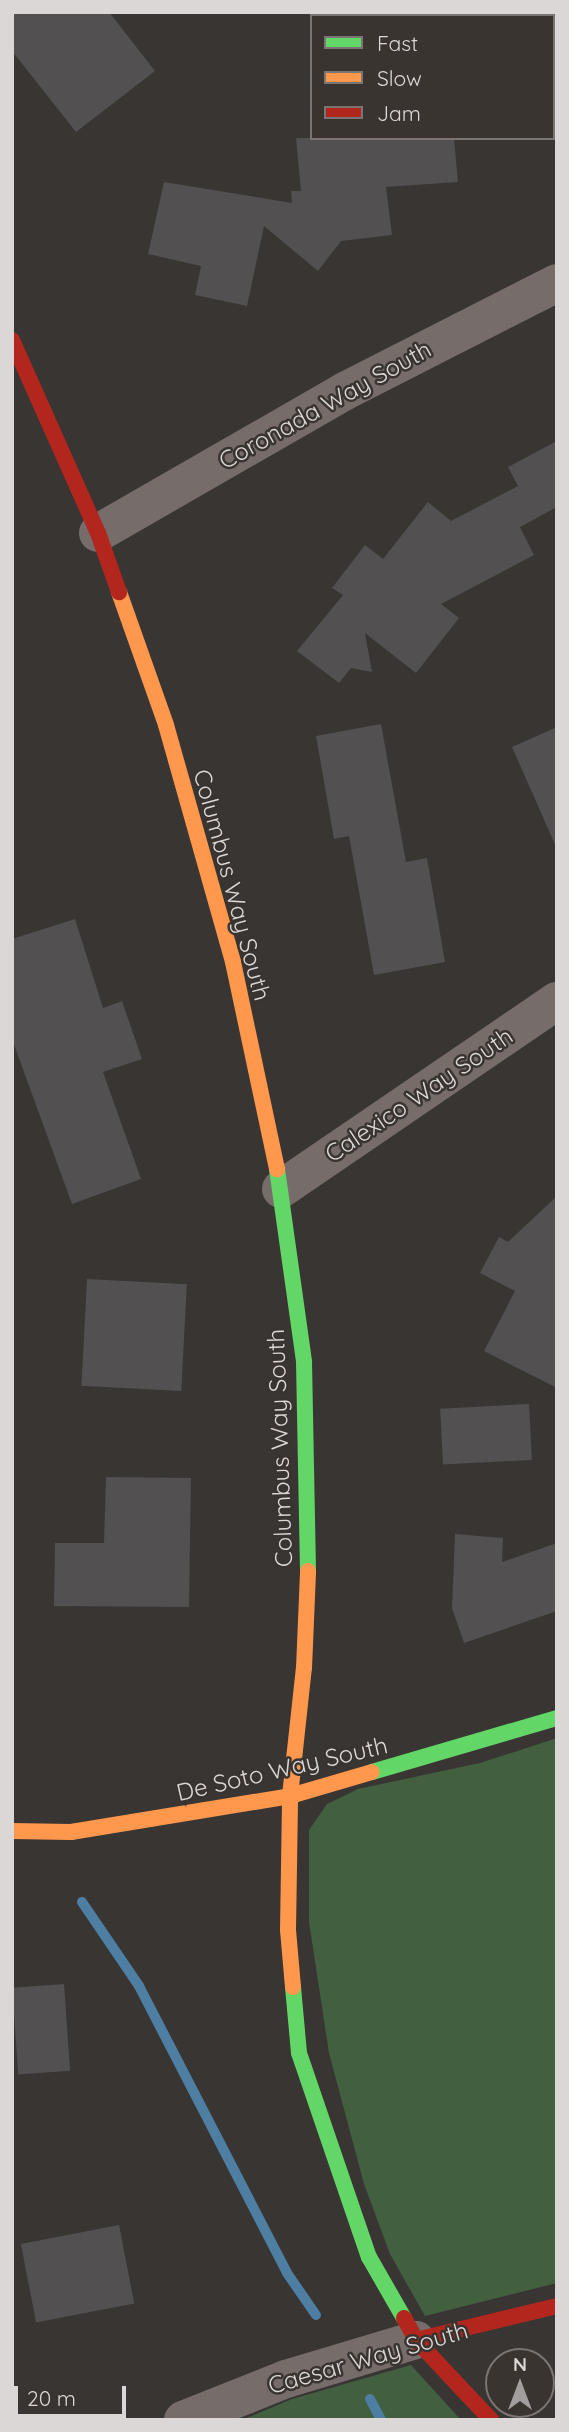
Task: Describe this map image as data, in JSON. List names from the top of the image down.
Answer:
{
  "streets": {
    "street": [
      "Coronada Way South",
      "Columbus Way South",
      "Calexico Way South",
      "De Soto Way South",
      "Caesar Way South"
    ]
  },
  "crossings": [
    ["Coronada Way South", "Columbus Way South"],
    ["Columbus Way South", "Calexico Way South"],
    ["Columbus Way South", "De Soto Way South"],
    ["Columbus Way South", "Caesar Way South"]
  ],
  "legend": ["Fast", "Slow", "Jam"],
  "scale_bar": "20 m",
  "north": "top"
}
